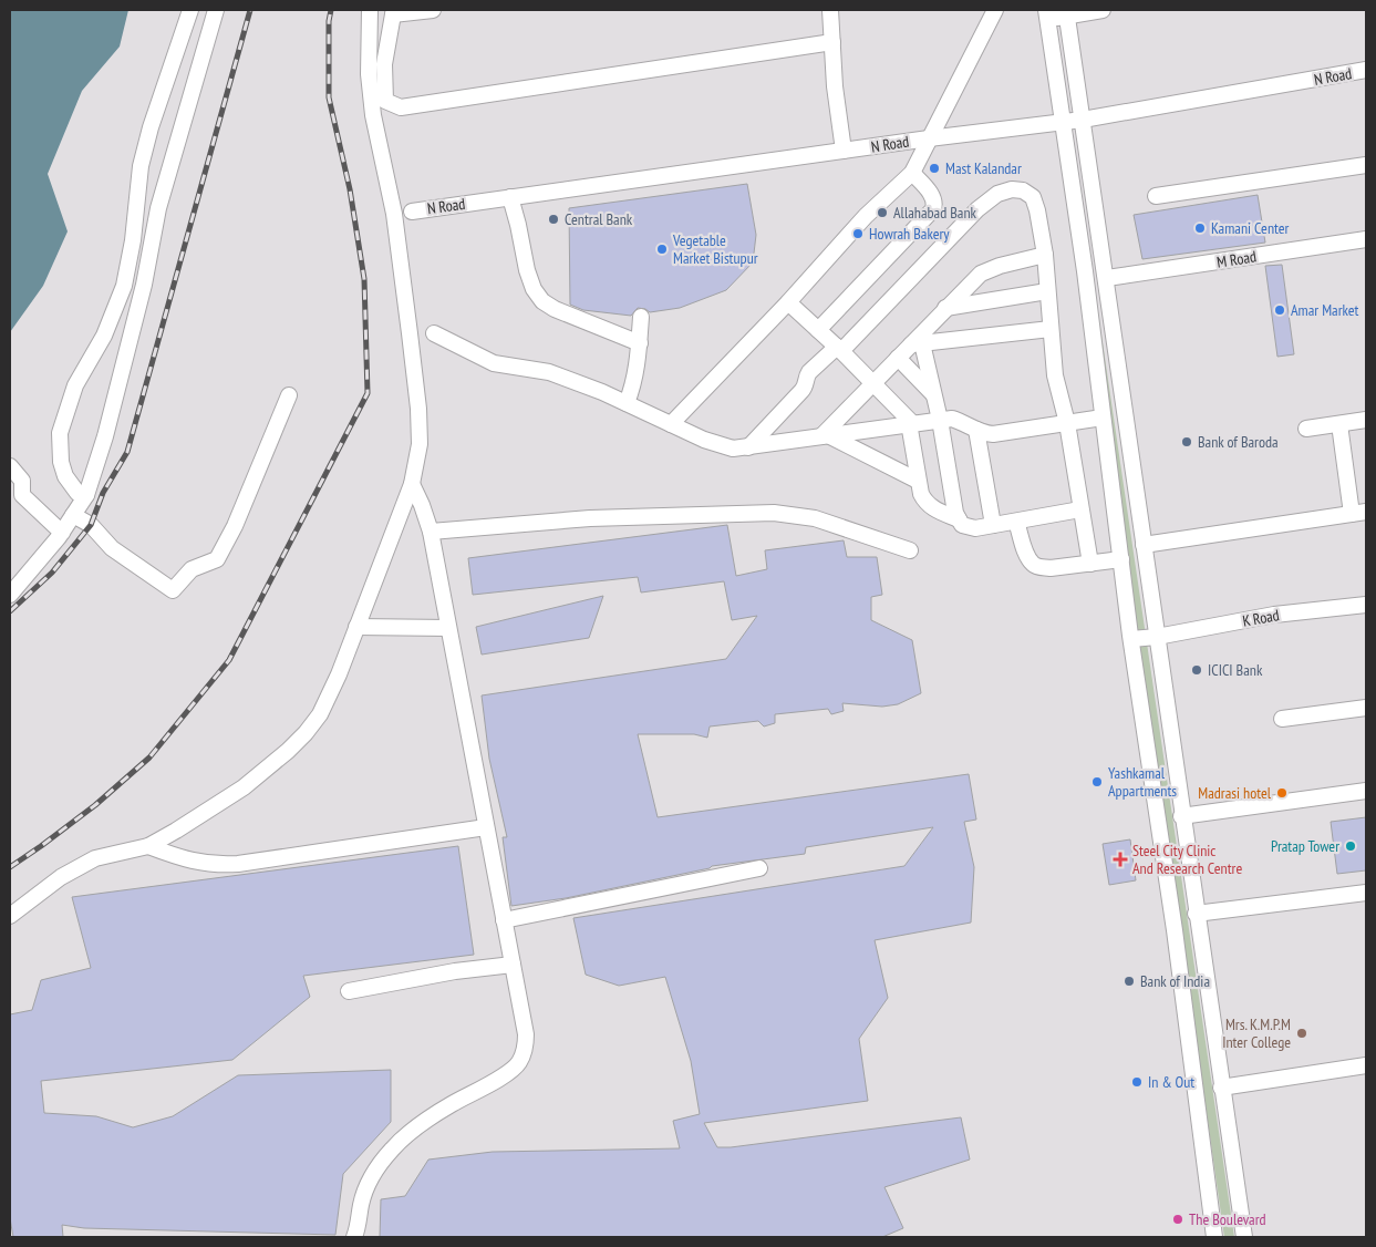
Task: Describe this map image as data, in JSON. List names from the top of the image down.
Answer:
{
  "streets": {
    "street": ["N Road", "M Road", "K Road"]
  },
  "places": {
    "other": [
      "Mast Kalandar",
      "Allahabad Bank",
      "Central Bank",
      "Kamani Center",
      "Howrah Bakery",
      "Vegetable Market Bistupur",
      "Amar Market",
      "Bank of Baroda",
      "ICICI Bank",
      "Yashkamal Appartments",
      "Madrasi hotel",
      "Pratap Tower",
      "Bank of India",
      "Mrs. K.M.P.M Inter College",
      "In & Out",
      "The Boulevard"
    ],
    "health": ["Steel City Clinic And Research Centre"]
  }
}
